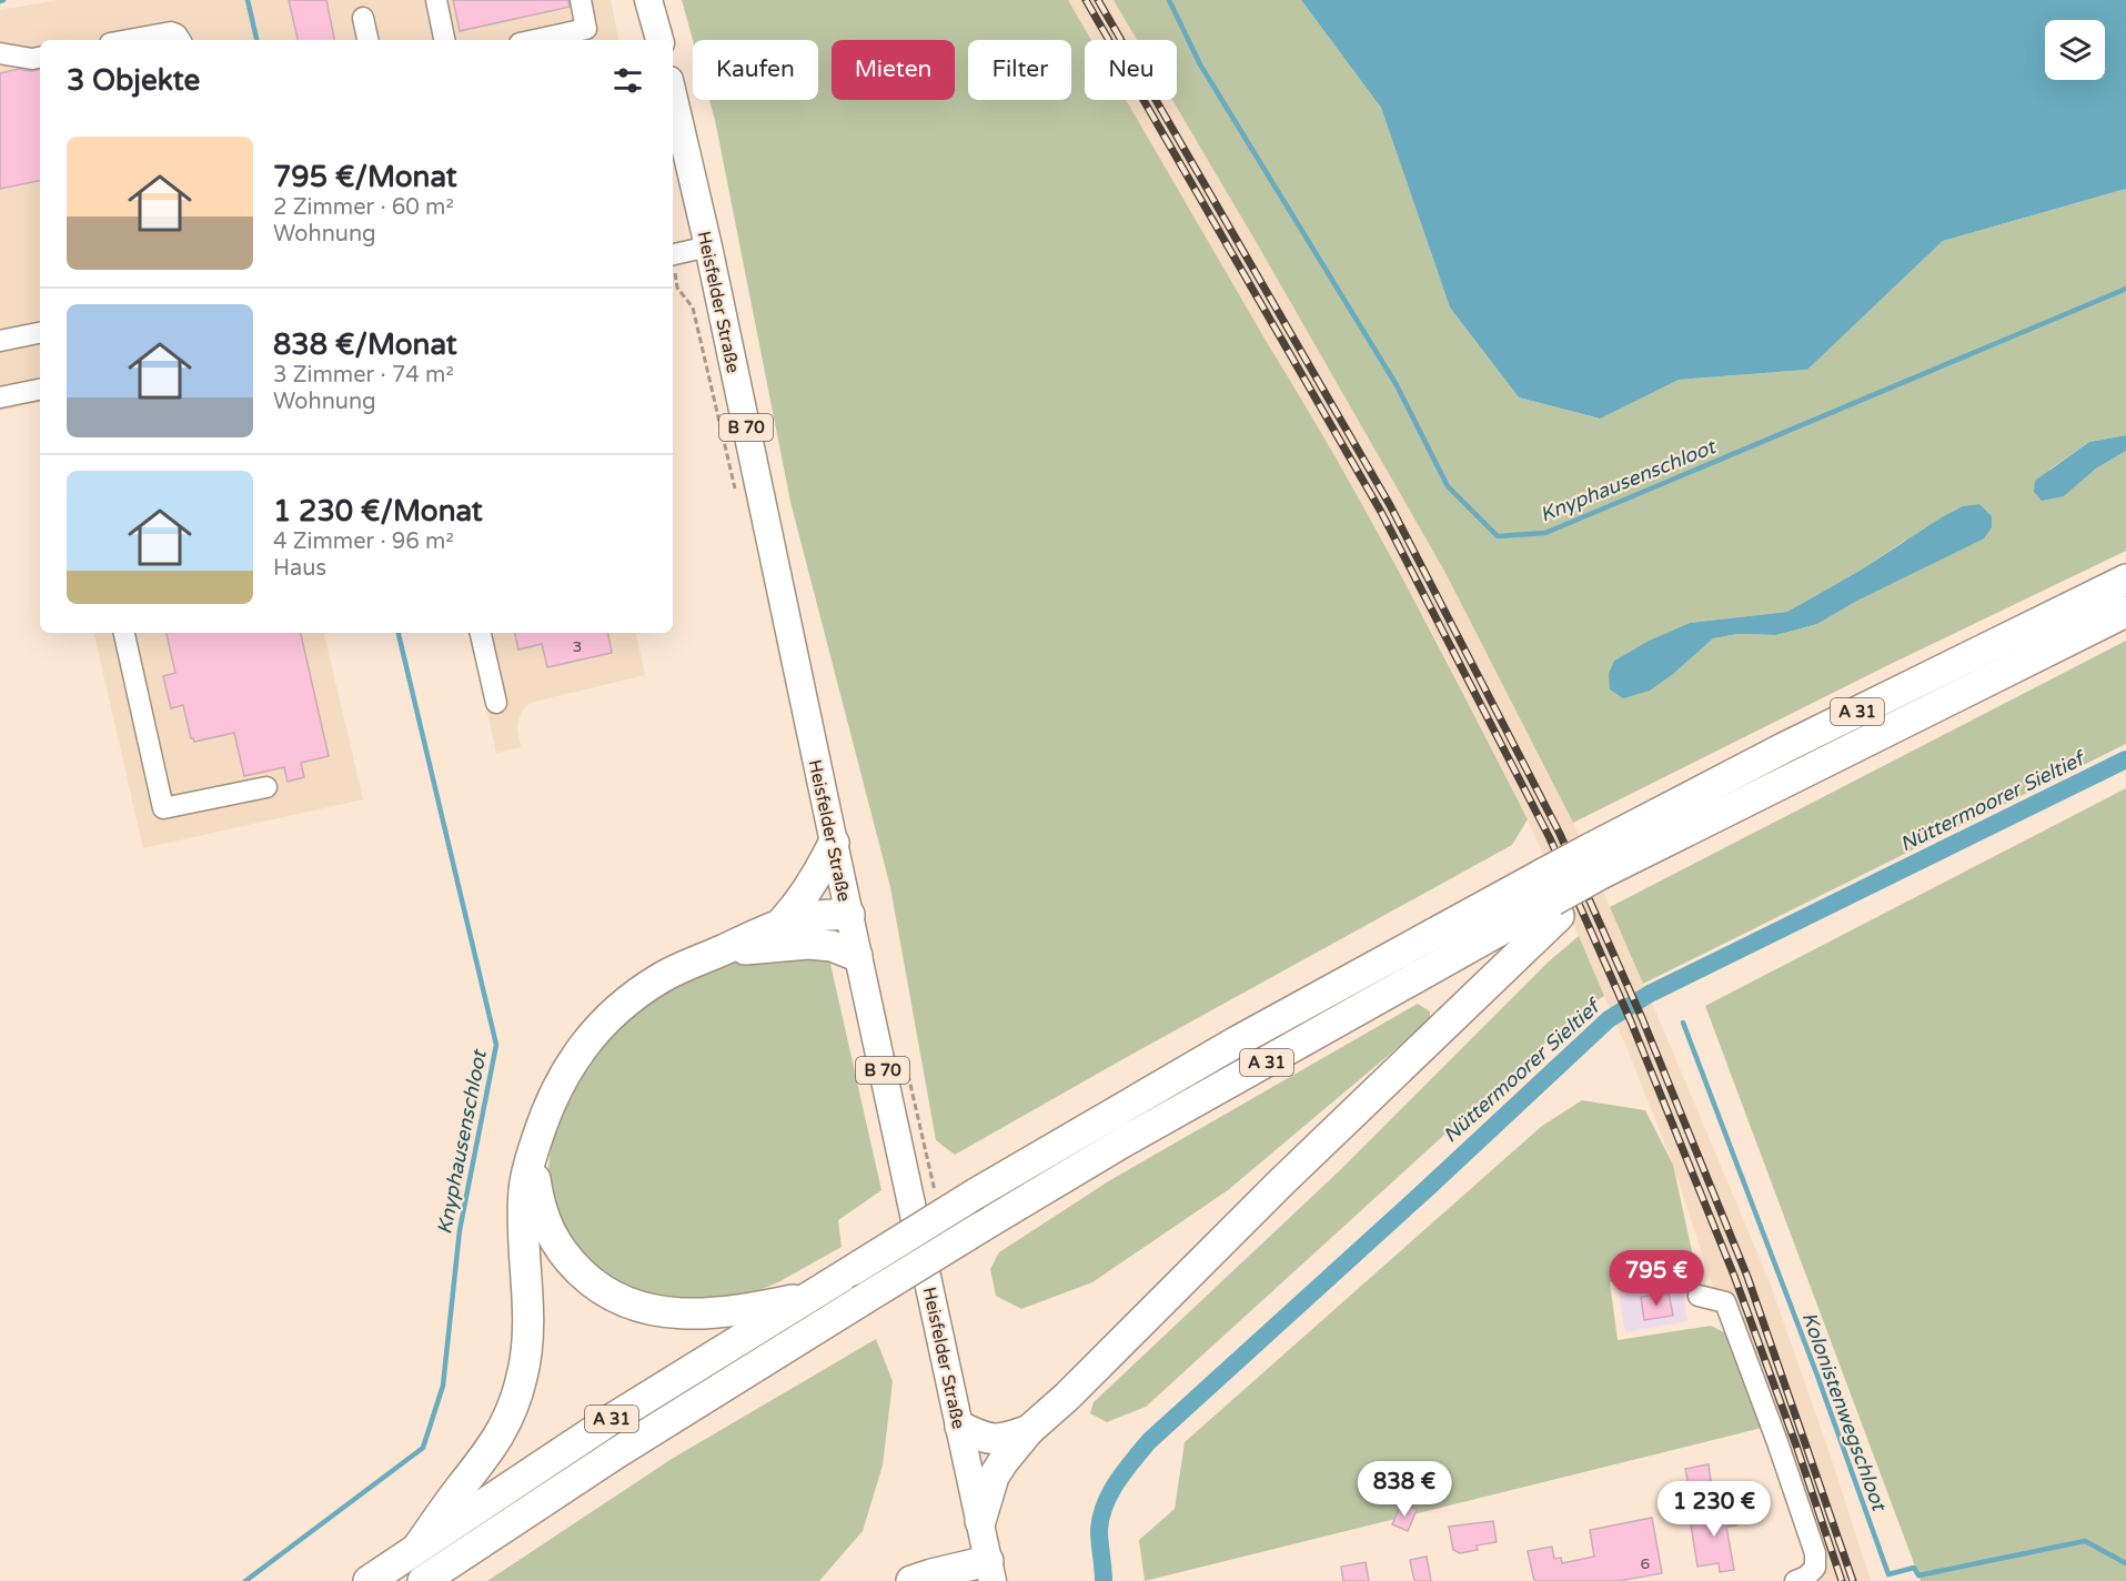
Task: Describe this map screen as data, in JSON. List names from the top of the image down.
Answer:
{
  "streets": {
    "highway": ["A 31"],
    "main road": ["Heisfelder Straße", "B 70"]
  },
  "water": ["Knyphausenschloot", "Nüttermoorer Sieltief", "Kolonistenwegschloot"],
  "house_numbers": ["3", "6"],
  "page": {
    "chip": [
      "Kaufen",
      "Mieten",
      "Filter",
      "Neu"
    ],
    "heading": "3 Objekte",
    "list": [
      {
        "name": "795 €/Monat",
        "note": "2 Zimmer · 60 m² · Wohnung"
      },
      {
        "name": "838 €/Monat",
        "note": "3 Zimmer · 74 m² · Wohnung"
      },
      {
        "name": "1 230 €/Monat",
        "note": "4 Zimmer · 96 m² · Haus"
      }
    ],
    "price": ["795 €", "838 €", "1 230 €"]
  }
}
